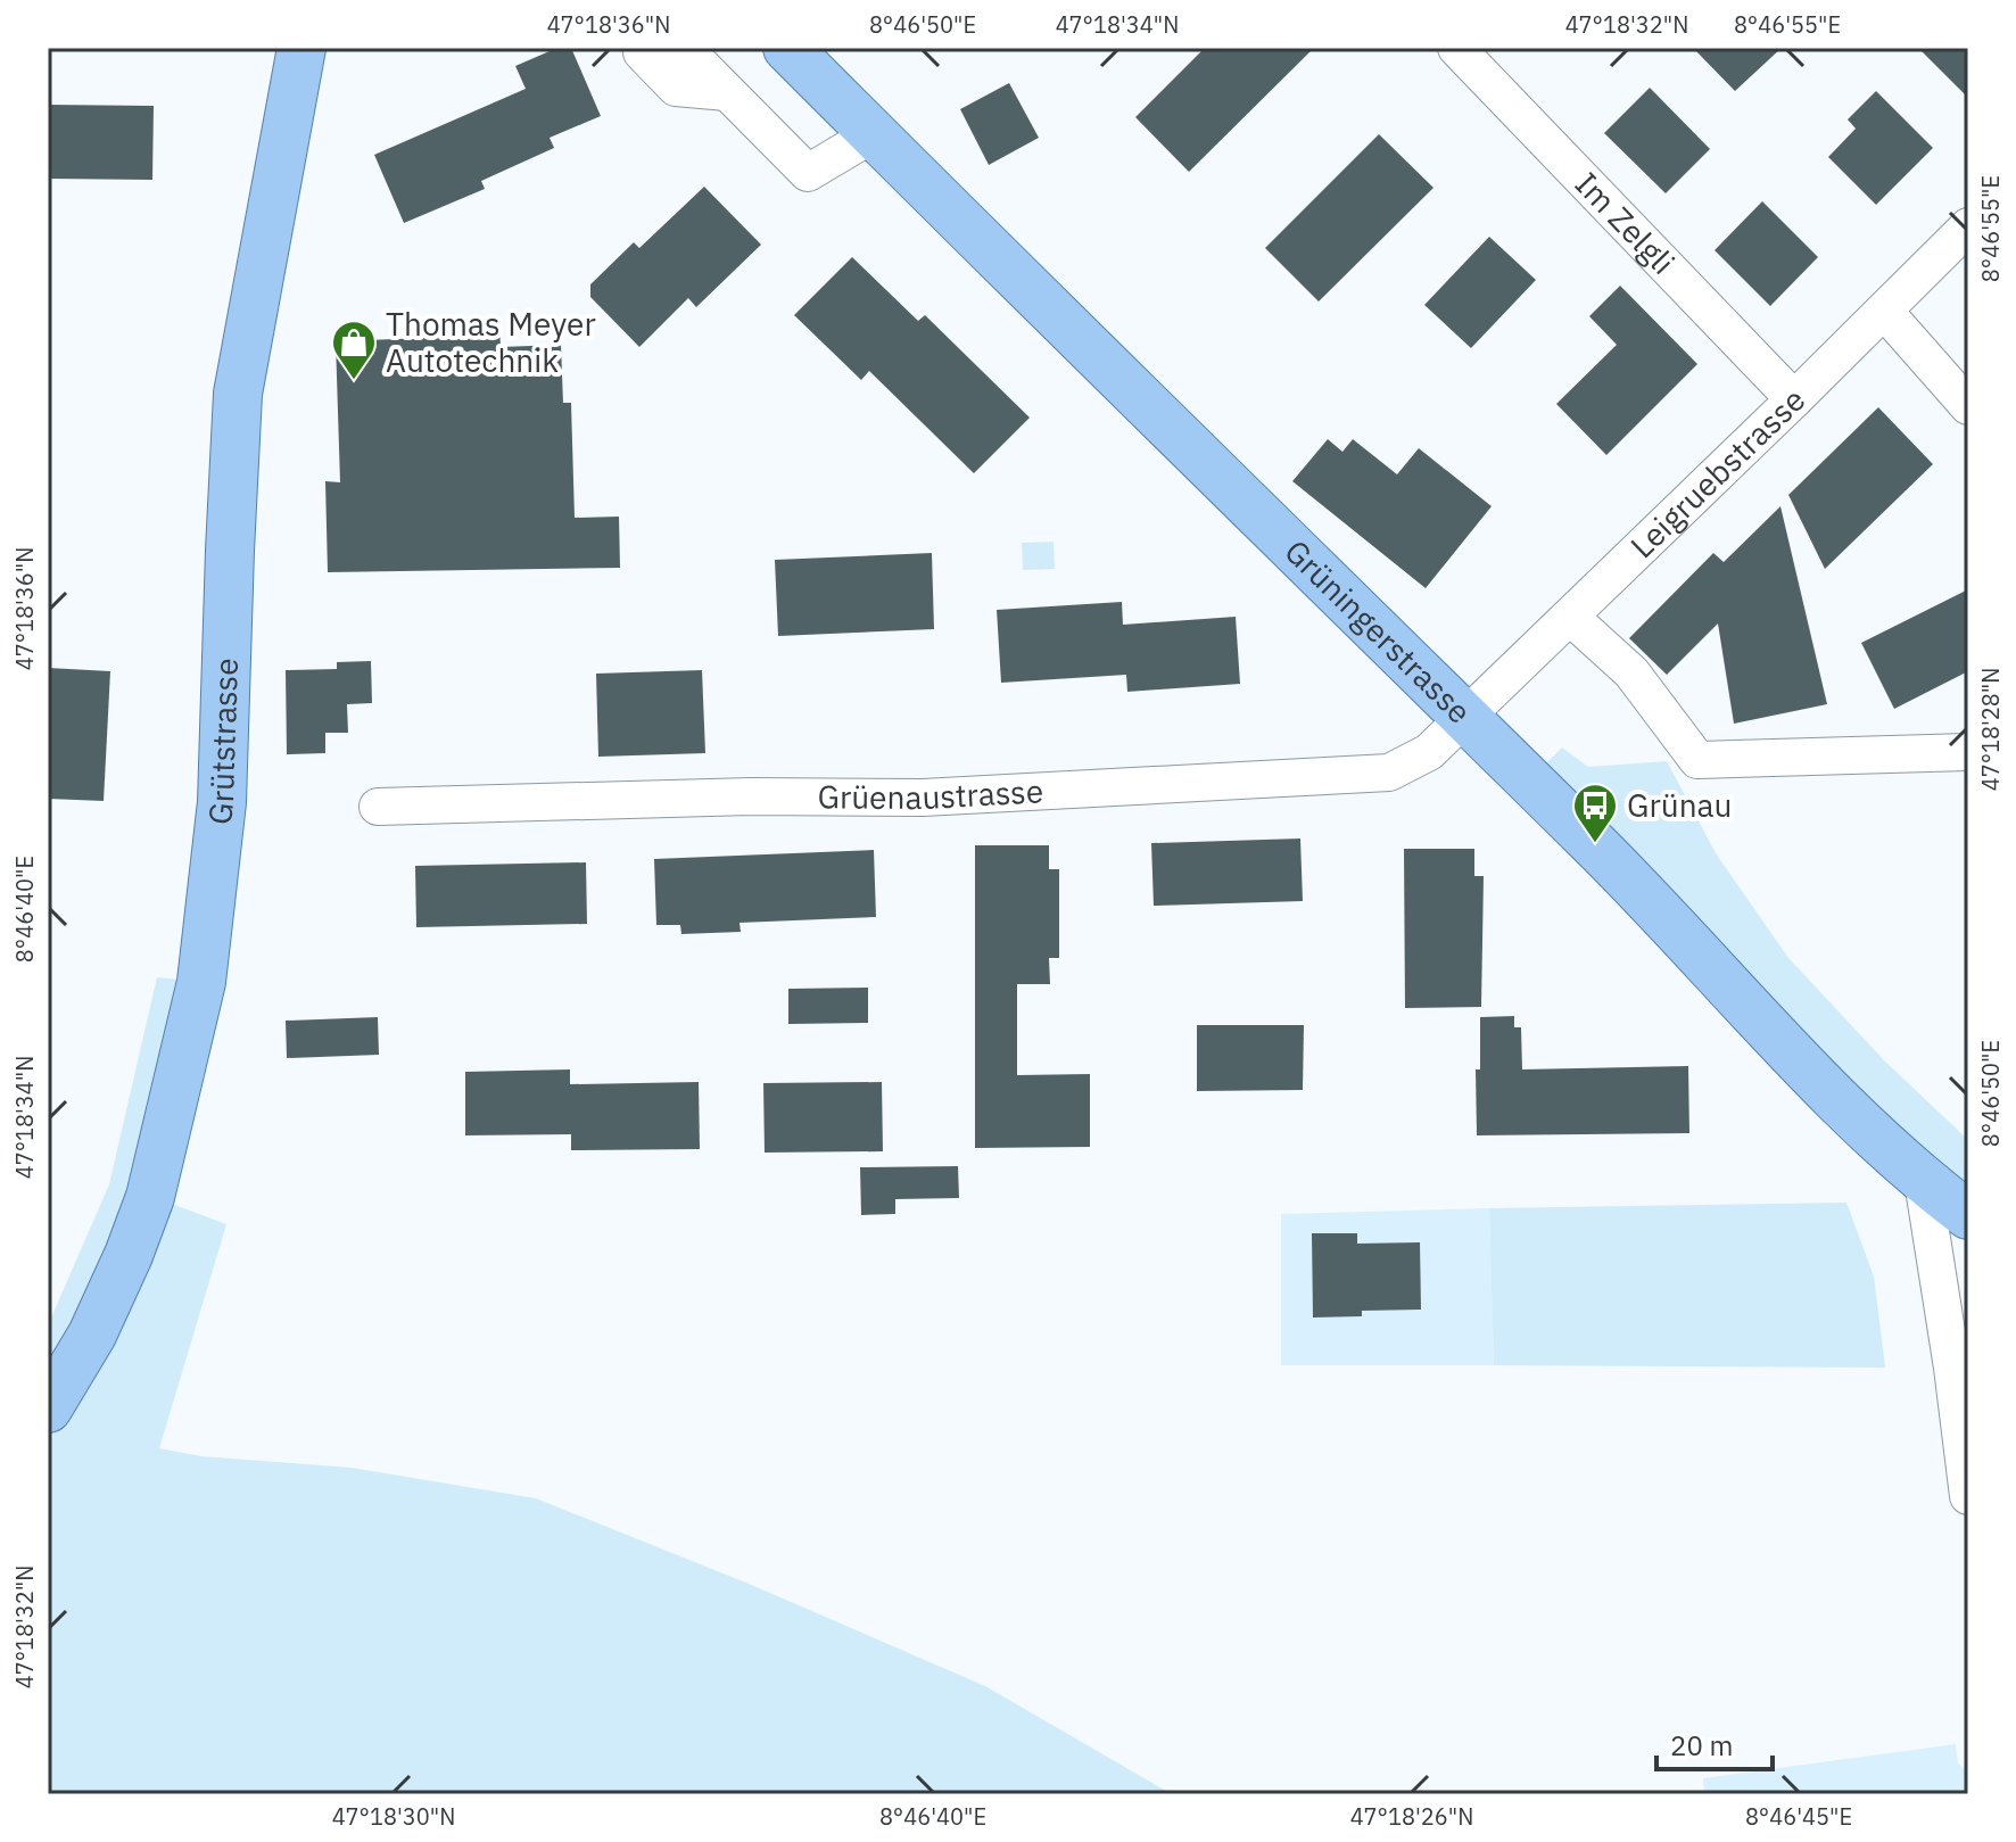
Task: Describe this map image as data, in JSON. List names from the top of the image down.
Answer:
{
  "streets": {
    "main road": ["Grüningerstrasse", "Grütstrasse"],
    "street": ["Im Zelgli", "Leigruebstrasse", "Grüenaustrasse"]
  },
  "crossings": [
    ["Im Zelgli", "Leigruebstrasse"],
    ["Leigruebstrasse", "Grüningerstrasse"],
    ["Leigruebstrasse", "Grüenaustrasse"],
    ["Grüningerstrasse", "Grüenaustrasse"]
  ],
  "places": {
    "shop": ["Thomas Meyer Autotechnik"],
    "bus stop": ["Grünau"]
  },
  "scale_bar": "20 m",
  "coordinates": [
    "47°18'36\"N",
    "8°46'50\"E",
    "47°18'34\"N",
    "47°18'32\"N",
    "8°46'55\"E",
    "47°18'28\"N",
    "8°46'40\"E",
    "47°18'30\"N",
    "47°18'26\"N",
    "8°46'45\"E"
  ]
}
